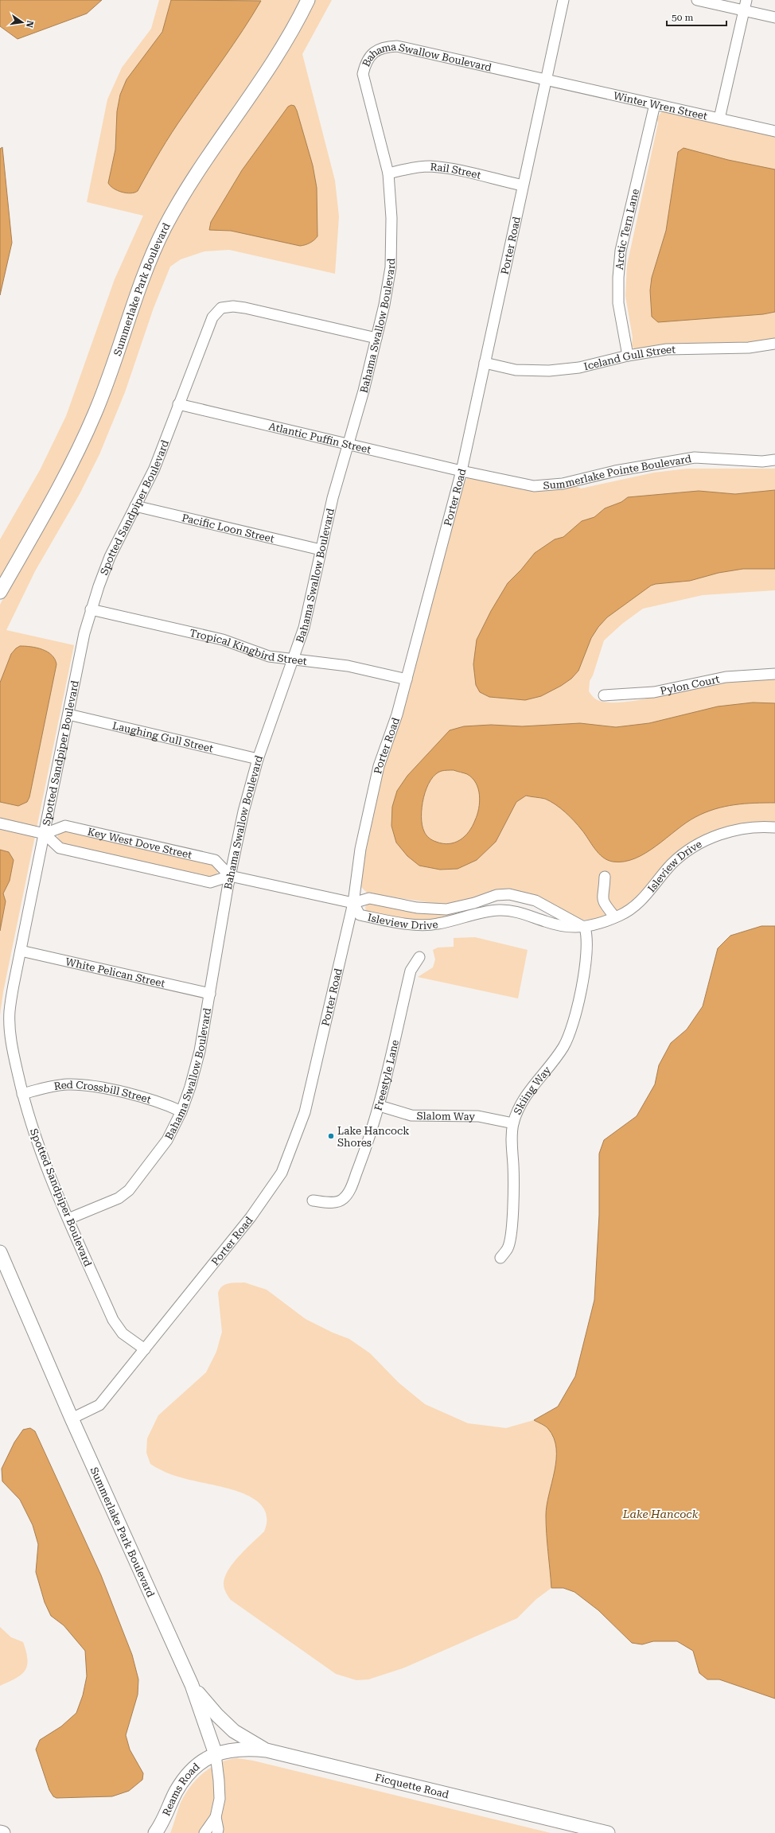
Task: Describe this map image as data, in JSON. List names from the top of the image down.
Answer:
{
  "streets": {
    "main road": ["Summerlake Park Boulevard", "Ficquette Road", "Reams Road"],
    "street": [
      "Bahama Swallow Boulevard",
      "Winter Wren Street",
      "Rail Street",
      "Arctic Tern Lane",
      "Porter Road",
      "Iceland Gull Street",
      "Atlantic Puffin Street",
      "Summerlake Pointe Boulevard",
      "Spotted Sandpiper Boulevard",
      "Pacific Loon Street",
      "Tropical Kingbird Street",
      "Pylon Court",
      "Laughing Gull Street",
      "Key West Dove Street",
      "Isleview Drive",
      "White Pelican Street",
      "Freestyle Lane",
      "Skiing Way",
      "Red Crossbill Street",
      "Slalom Way"
    ]
  },
  "crossings": [
    ["Bahama Swallow Boulevard", "Winter Wren Street"],
    ["Bahama Swallow Boulevard", "Rail Street"],
    ["Bahama Swallow Boulevard", "Porter Road"],
    ["Bahama Swallow Boulevard", "Atlantic Puffin Street"],
    ["Bahama Swallow Boulevard", "Spotted Sandpiper Boulevard"],
    ["Bahama Swallow Boulevard", "Pacific Loon Street"],
    ["Bahama Swallow Boulevard", "Tropical Kingbird Street"],
    ["Bahama Swallow Boulevard", "Laughing Gull Street"],
    ["Bahama Swallow Boulevard", "Key West Dove Street"],
    ["Bahama Swallow Boulevard", "White Pelican Street"],
    ["Bahama Swallow Boulevard", "Red Crossbill Street"],
    ["Winter Wren Street", "Arctic Tern Lane"],
    ["Winter Wren Street", "Porter Road"],
    ["Rail Street", "Porter Road"],
    ["Arctic Tern Lane", "Iceland Gull Street"],
    ["Porter Road", "Summerlake Park Boulevard"],
    ["Porter Road", "Iceland Gull Street"],
    ["Porter Road", "Atlantic Puffin Street"],
    ["Porter Road", "Summerlake Pointe Boulevard"],
    ["Porter Road", "Spotted Sandpiper Boulevard"],
    ["Porter Road", "Tropical Kingbird Street"],
    ["Porter Road", "Isleview Drive"],
    ["Summerlake Park Boulevard", "Ficquette Road"],
    ["Summerlake Park Boulevard", "Reams Road"],
    ["Atlantic Puffin Street", "Summerlake Pointe Boulevard"],
    ["Atlantic Puffin Street", "Spotted Sandpiper Boulevard"],
    ["Spotted Sandpiper Boulevard", "Pacific Loon Street"],
    ["Spotted Sandpiper Boulevard", "Tropical Kingbird Street"],
    ["Spotted Sandpiper Boulevard", "Laughing Gull Street"],
    ["Spotted Sandpiper Boulevard", "Key West Dove Street"],
    ["Spotted Sandpiper Boulevard", "White Pelican Street"],
    ["Spotted Sandpiper Boulevard", "Red Crossbill Street"],
    ["Isleview Drive", "Skiing Way"],
    ["Freestyle Lane", "Slalom Way"],
    ["Skiing Way", "Slalom Way"],
    ["Ficquette Road", "Reams Road"]
  ],
  "water": ["Lake Hancock"],
  "places": ["Lake Hancock Shores"],
  "scale_bar": "50 m",
  "north": "right"
}
